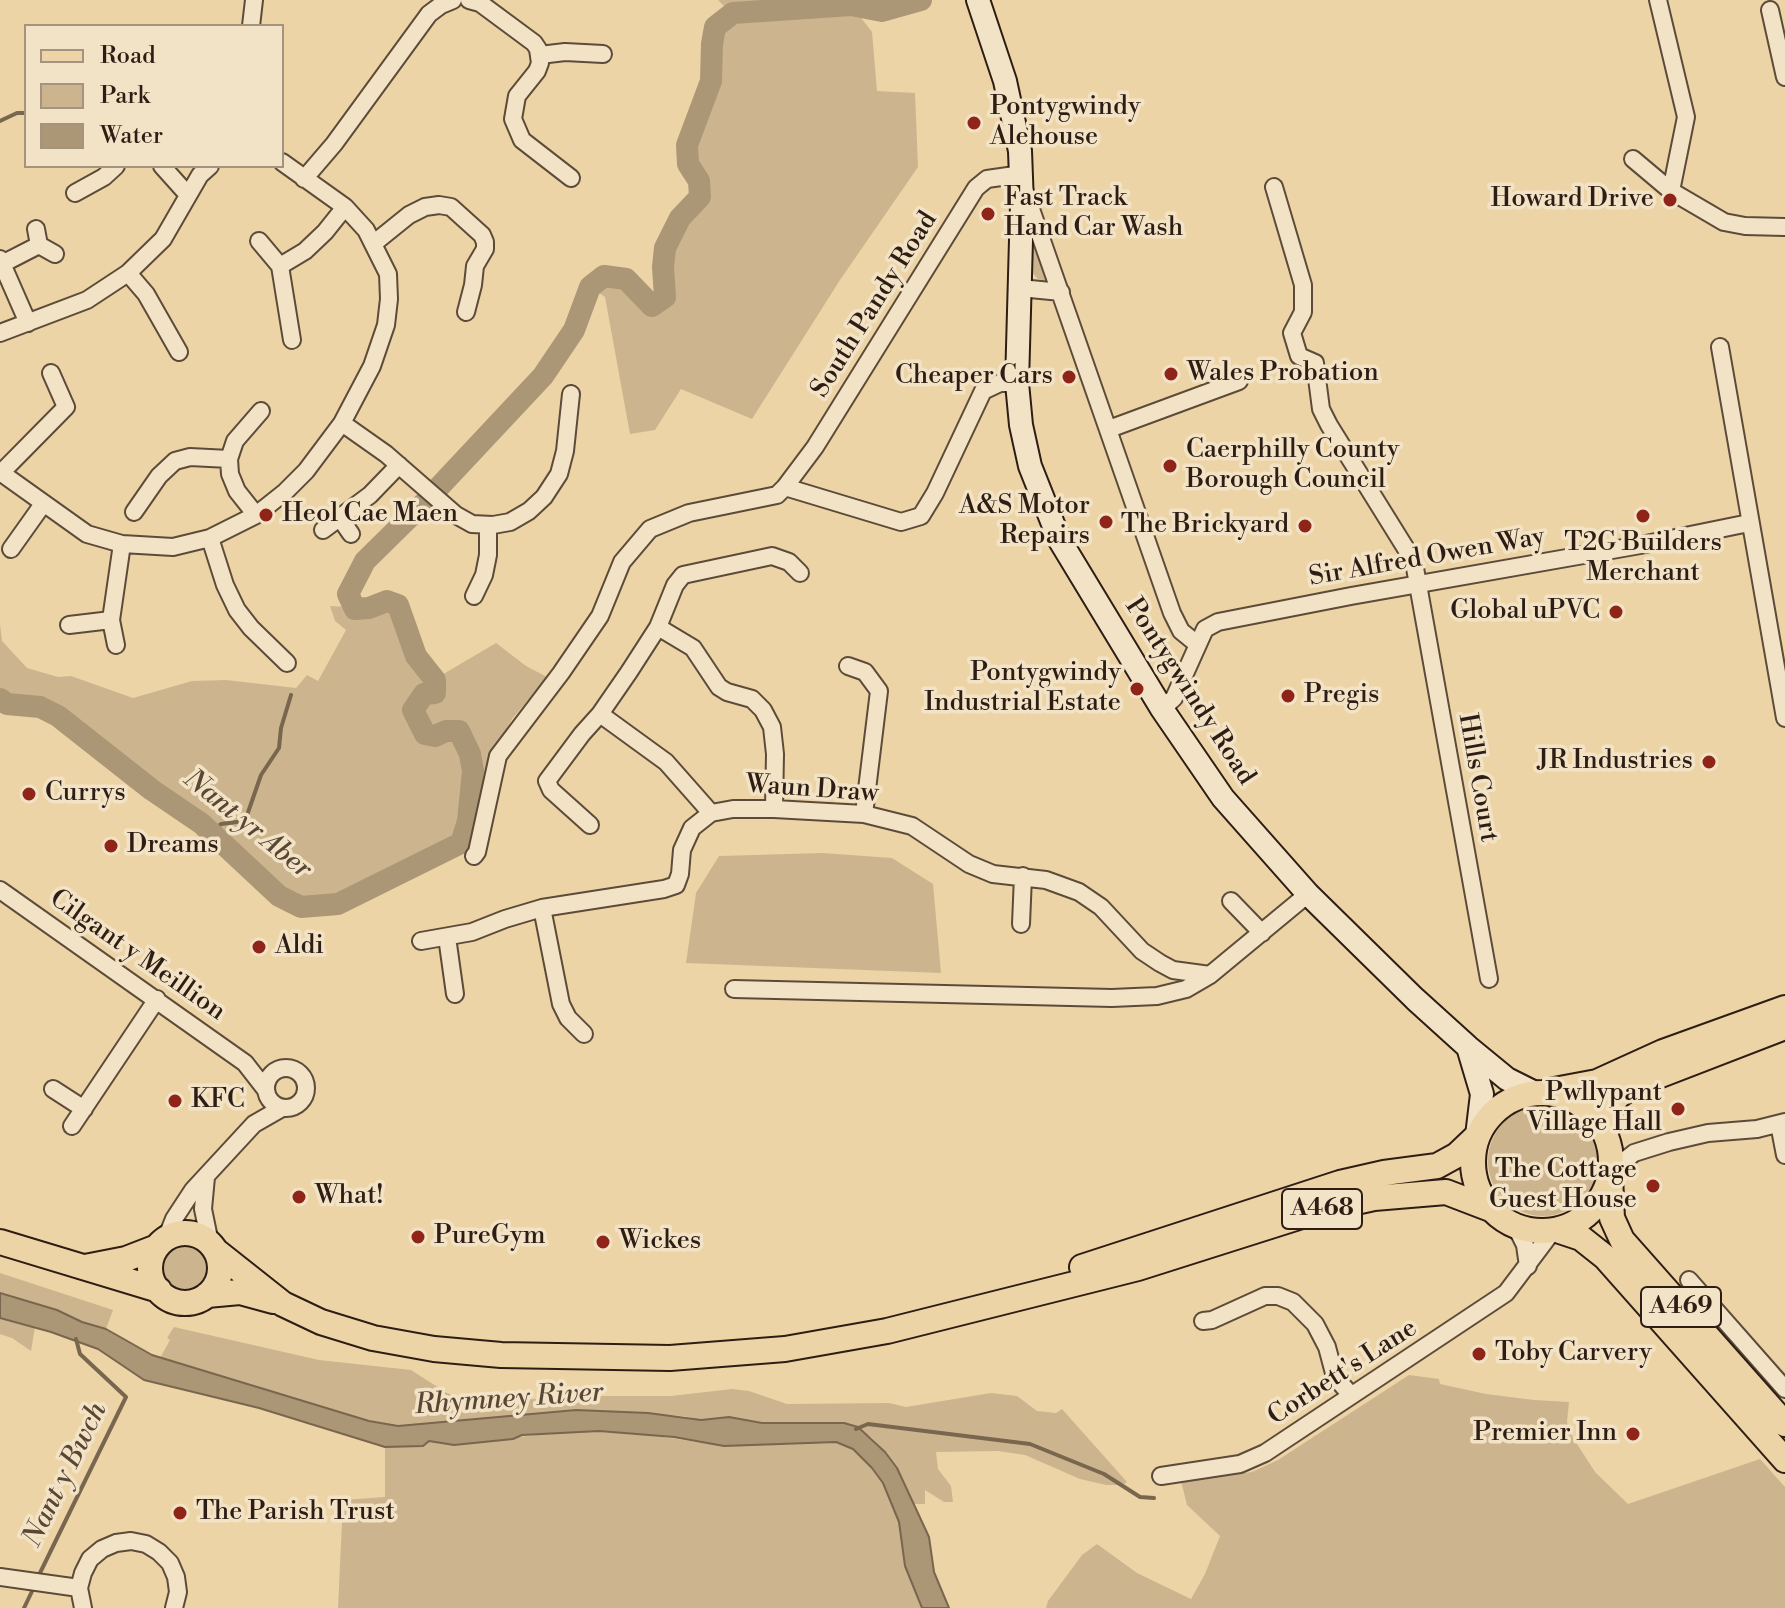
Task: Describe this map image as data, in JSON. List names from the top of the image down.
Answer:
{
  "streets": {
    "main road": ["Pontygwindy Road", "A468", "A469"],
    "street": [
      "South Pandy Road",
      "Sir Alfred Owen Way",
      "Hills Court",
      "Waun Draw",
      "Cilgant y Meillion",
      "Corbett's Lane"
    ]
  },
  "crossings": [
    ["South Pandy Road", "Pontygwindy Road"],
    ["Sir Alfred Owen Way", "Pontygwindy Road"],
    ["Sir Alfred Owen Way", "Hills Court"],
    ["Pontygwindy Road", "A468"],
    ["Pontygwindy Road", "A469"],
    ["Pontygwindy Road", "Corbett's Lane"],
    ["A468", "A469"],
    ["A468", "Corbett's Lane"],
    ["A469", "Corbett's Lane"]
  ],
  "water": ["Nant yr Aber", "Rhymney River", "Nant y Bwch"],
  "places": [
    "Pontygwindy Alehouse",
    "Howard Drive",
    "Fast Track Hand Car Wash",
    "Wales Probation",
    "Cheaper Cars",
    "Caerphilly County Borough Council",
    "Heol Cae Maen",
    "T2G Builders Merchant",
    "A&S Motor Repairs",
    "The Brickyard",
    "Global uPVC",
    "Pontygwindy Industrial Estate",
    "Pregis",
    "JR Industries",
    "Currys",
    "Dreams",
    "Aldi",
    "KFC",
    "Pwllypant Village Hall",
    "The Cottage Guest House",
    "What!",
    "PureGym",
    "Wickes",
    "Toby Carvery",
    "Premier Inn",
    "The Parish Trust"
  ],
  "legend": ["Road", "Park", "Water"]
}
